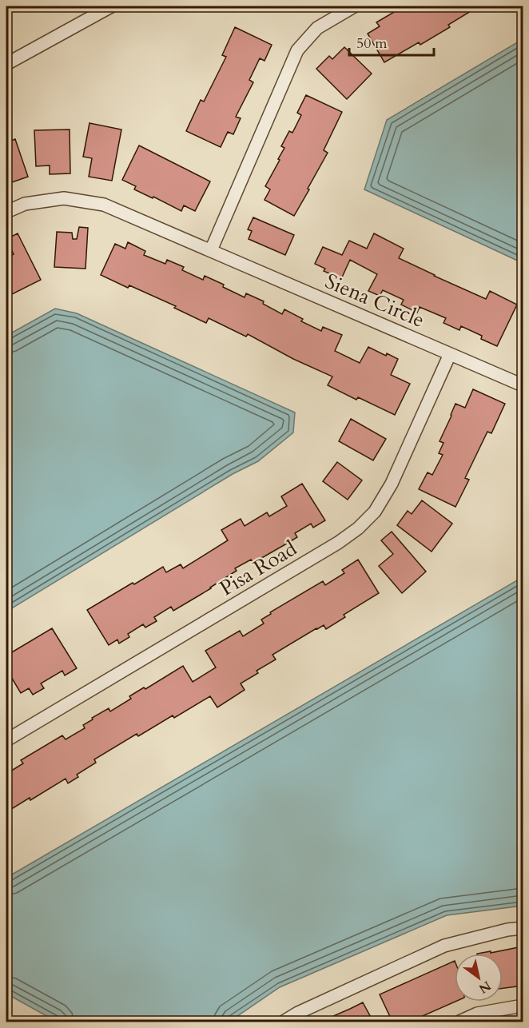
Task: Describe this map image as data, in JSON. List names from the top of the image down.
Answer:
{
  "streets": {
    "street": ["Siena Circle", "Pisa Road"]
  },
  "crossings": [
    ["Siena Circle", "Pisa Road"]
  ],
  "scale_bar": "50 m",
  "north": "bottom right"
}
